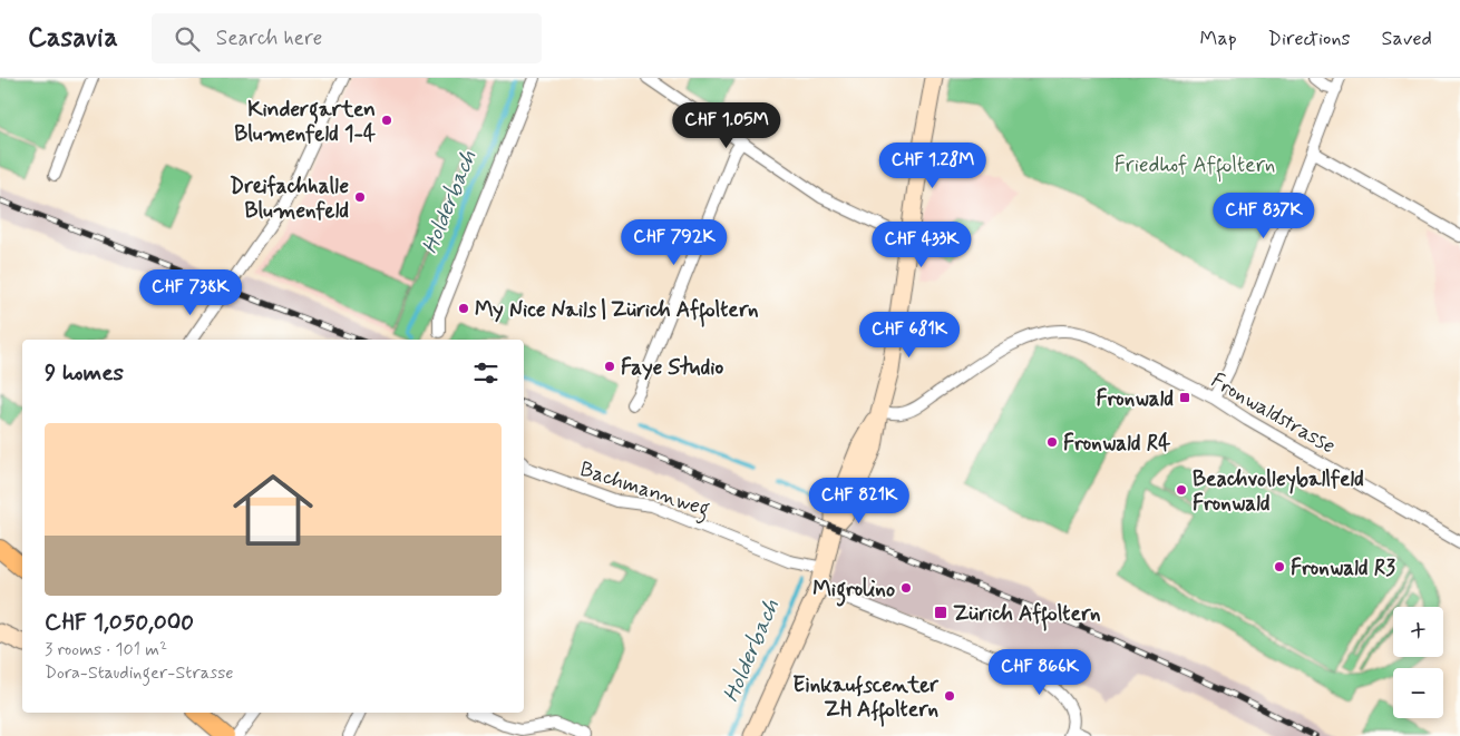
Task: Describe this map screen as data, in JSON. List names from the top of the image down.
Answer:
{
  "streets": {
    "street": ["Fronwaldstrasse", "Bachmannweg"]
  },
  "water": ["Holderbach"],
  "parks": ["Friedhof Affoltern"],
  "places": {
    "other": [
      "Kindergarten Blumenfeld 1-4",
      "Dreifachhalle Blumenfeld",
      "My Nice Nails | Zürich Affoltern",
      "Faye Studio",
      "Fronwald R4",
      "Beachvolleyballfeld Fronwald",
      "Fronwald R3",
      "Migrolino",
      "Einkaufscenter ZH Affoltern"
    ],
    "transit": ["Fronwald", "Zürich Affoltern"]
  },
  "page": {
    "header": "Casavia",
    "search": "Search here",
    "nav": ["Map", "Directions", "Saved"],
    "price": [
      "CHF 1.05M",
      "CHF 1.28M",
      "CHF 837K",
      "CHF 792K",
      "CHF 433K",
      "CHF 738K",
      "CHF 681K",
      "CHF 821K",
      "CHF 866K"
    ],
    "heading": "9 homes",
    "list": [
      {
        "name": "CHF 1,050,000",
        "note": "3 rooms · 101 m² · Dora-Staudinger-Strasse"
      }
    ],
    "map_buttons": ["+", "−"]
  }
}
